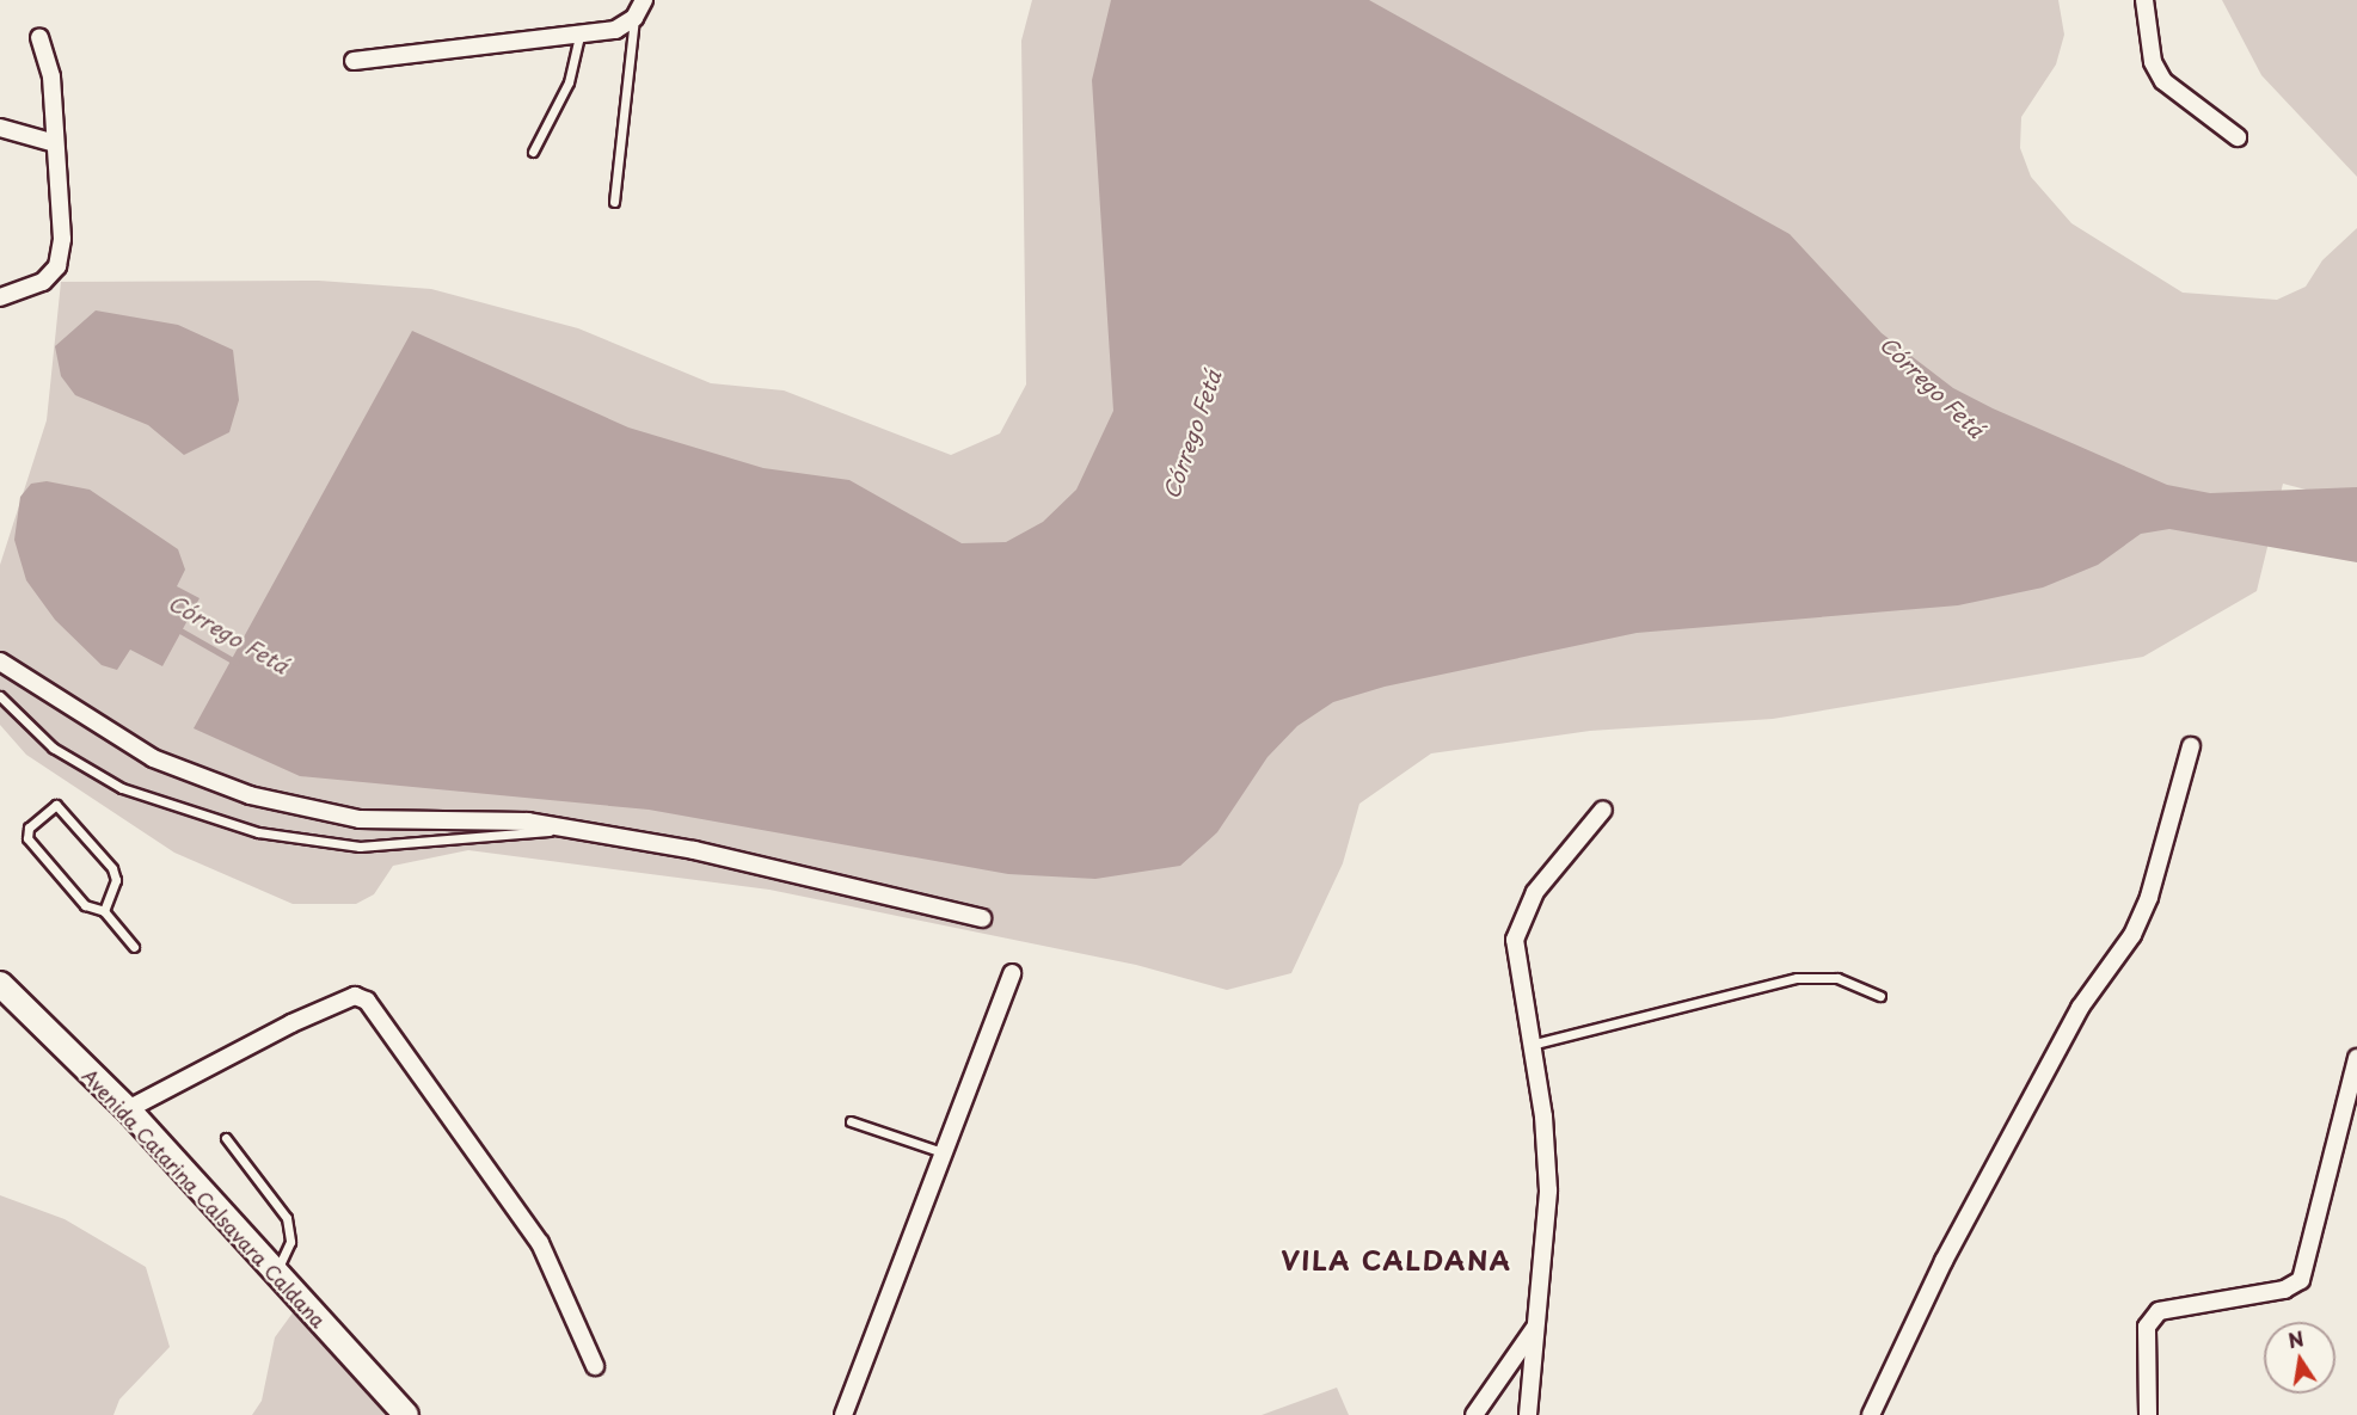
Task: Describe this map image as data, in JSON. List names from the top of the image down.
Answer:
{
  "streets": {
    "street": ["Avenida Catarina Calsavara Caldana"]
  },
  "districts": ["VILA CALDANA"],
  "water": ["Córrego Fetá"],
  "north": "top"
}
